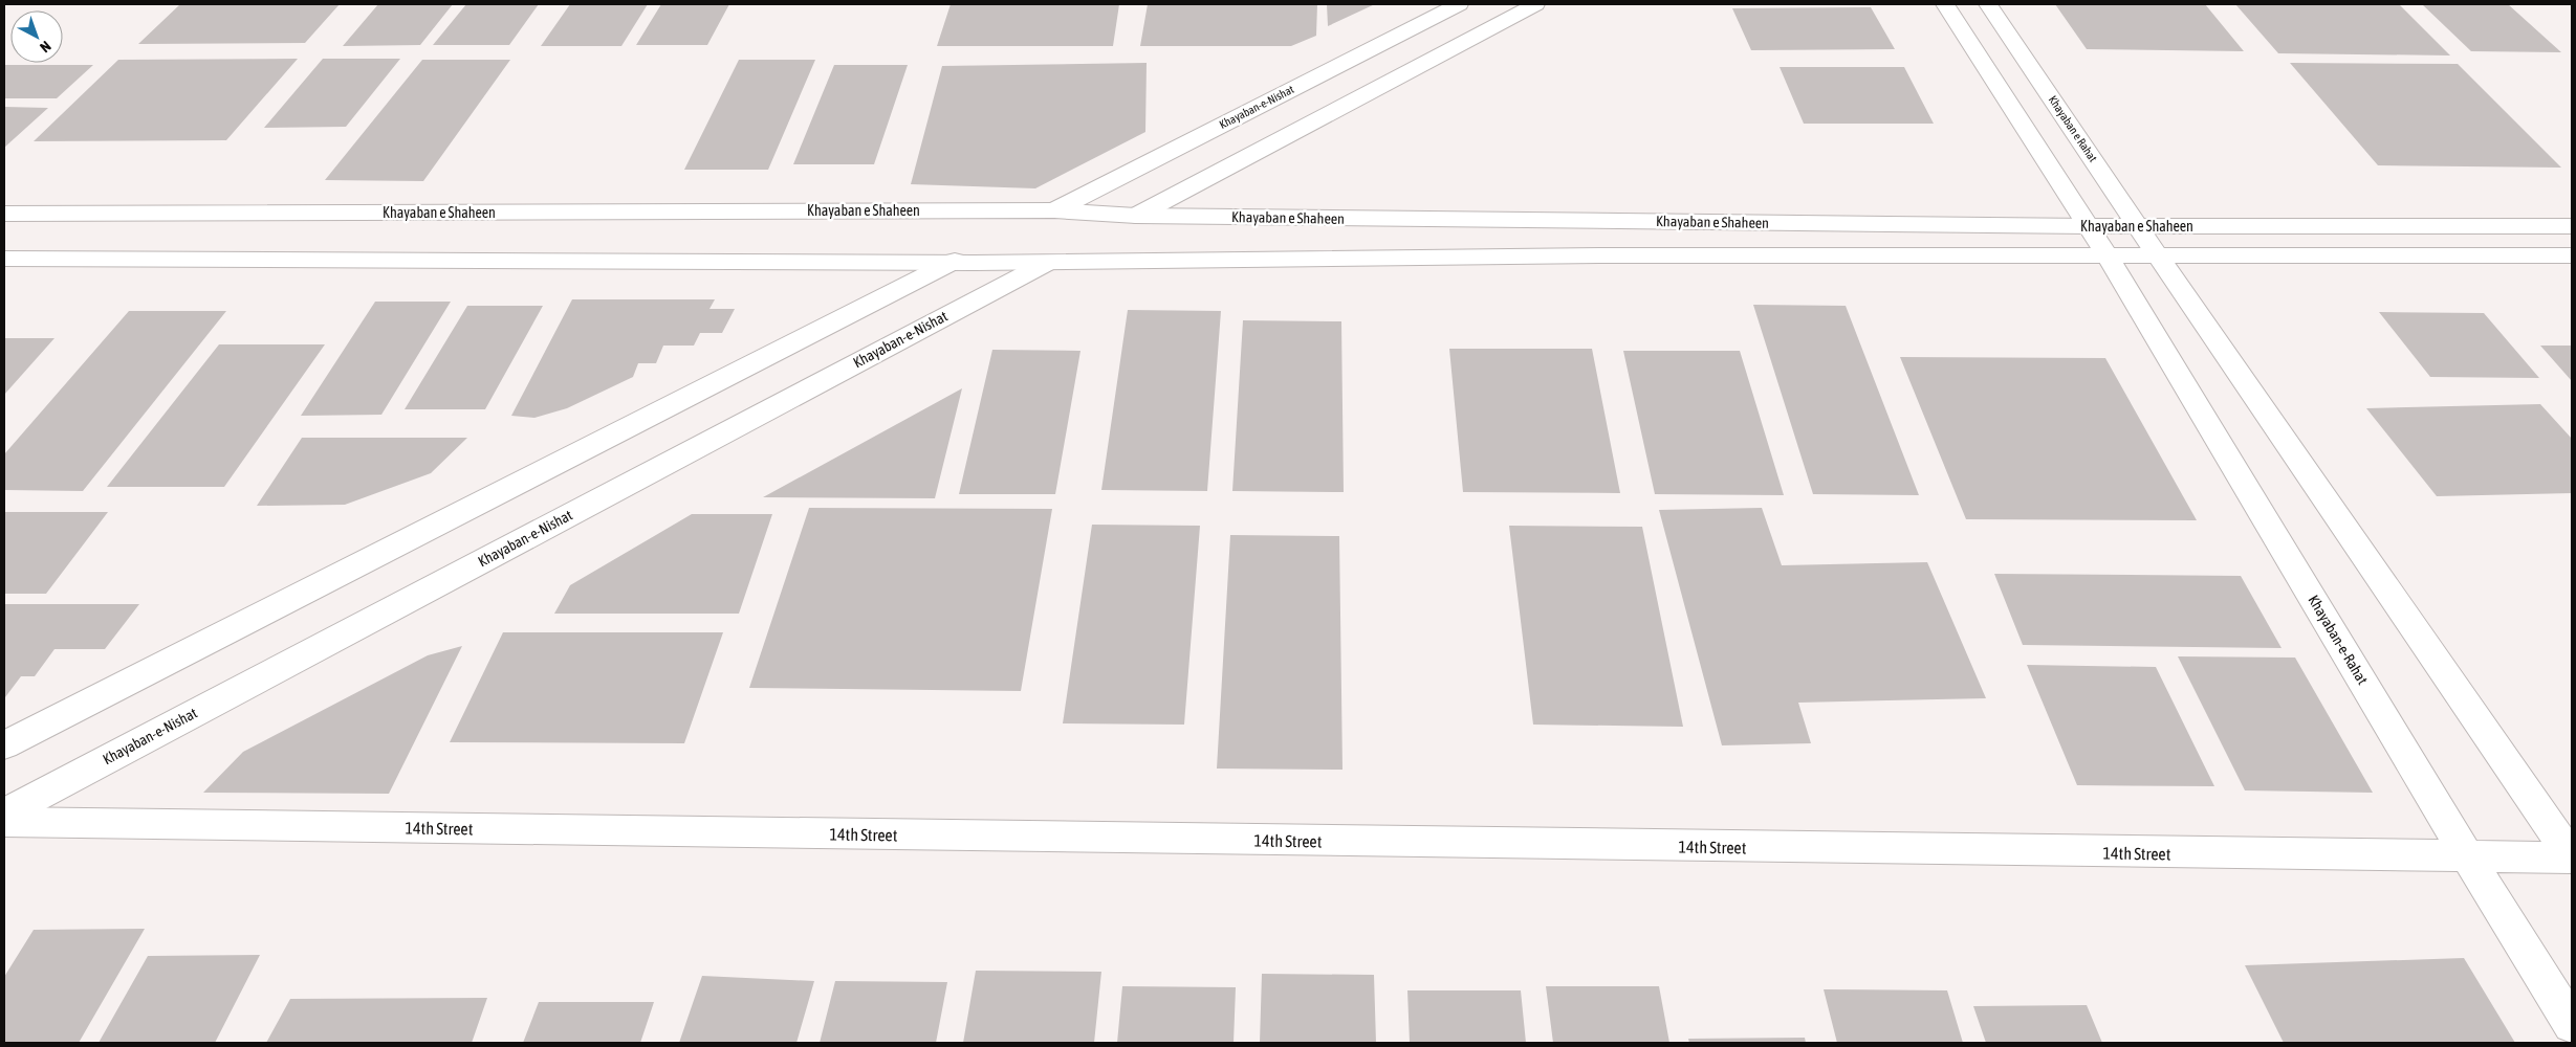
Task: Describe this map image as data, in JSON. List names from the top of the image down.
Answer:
{
  "streets": {
    "street": [
      "Khayaban-e-Nishat",
      "Khayaban e Rahat",
      "Khayaban e Shaheen",
      "Khayaban-e-Rahat",
      "14th Street"
    ]
  },
  "crossings": [
    ["Khayaban-e-Nishat", "Khayaban e Shaheen"],
    ["Khayaban e Rahat", "Khayaban e Shaheen"],
    ["Khayaban e Shaheen", "Khayaban-e-Rahat"],
    ["Khayaban-e-Rahat", "14th Street"]
  ],
  "north": "bottom right"
}
